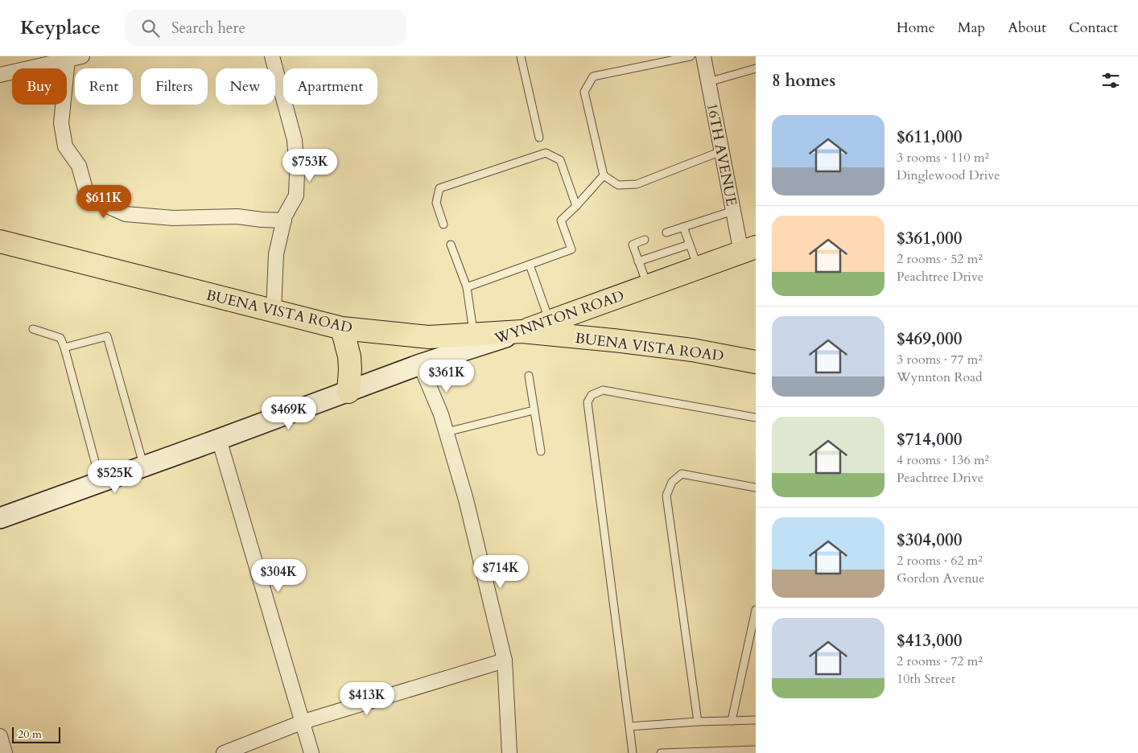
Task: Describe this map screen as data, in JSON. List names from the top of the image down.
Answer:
{
  "streets": {
    "main road": ["BUENA VISTA ROAD", "WYNNTON ROAD"],
    "street": ["16TH AVENUE"]
  },
  "crossings": [
    ["16TH AVENUE", "WYNNTON ROAD"],
    ["BUENA VISTA ROAD", "WYNNTON ROAD"]
  ],
  "scale_bar": "20 m",
  "page": {
    "header": "Keyplace",
    "search": "Search here",
    "nav": [
      "Home",
      "Map",
      "About",
      "Contact"
    ],
    "heading": "8 homes",
    "chip": [
      "Buy",
      "Rent",
      "Filters",
      "New",
      "Apartment"
    ],
    "list": [
      {
        "name": "$611,000",
        "note": "3 rooms · 110 m² · Dinglewood Drive"
      },
      {
        "name": "$361,000",
        "note": "2 rooms · 52 m² · Peachtree Drive"
      },
      {
        "name": "$469,000",
        "note": "3 rooms · 77 m² · Wynnton Road"
      },
      {
        "name": "$714,000",
        "note": "4 rooms · 136 m² · Peachtree Drive"
      },
      {
        "name": "$304,000",
        "note": "2 rooms · 62 m² · Gordon Avenue"
      },
      {
        "name": "$413,000",
        "note": "2 rooms · 72 m² · 10th Street"
      }
    ],
    "price": [
      "$753K",
      "$611K",
      "$361K",
      "$469K",
      "$525K",
      "$714K",
      "$304K",
      "$413K"
    ],
    "scale": "20 m"
  }
}
